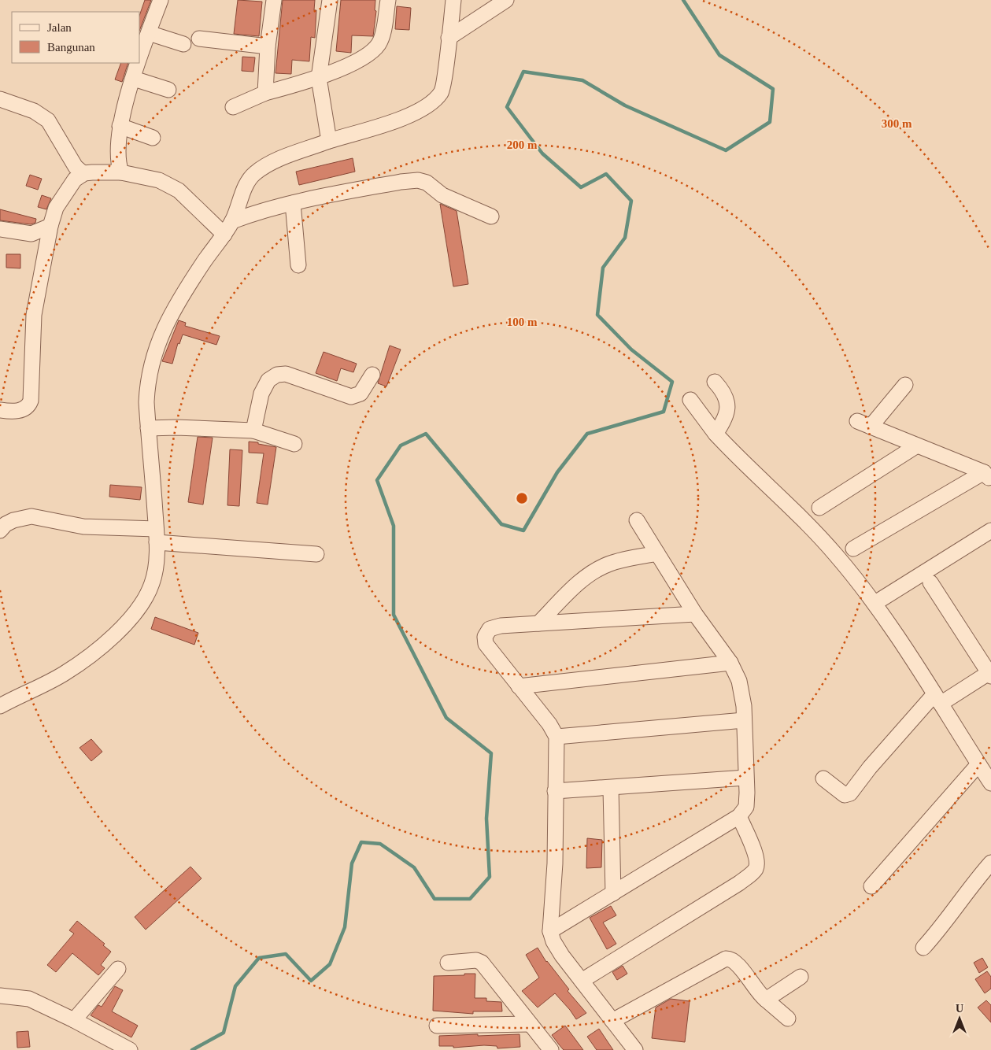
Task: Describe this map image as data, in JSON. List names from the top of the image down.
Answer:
{
  "legend": ["Jalan", "Bangunan"],
  "north": "top",
  "rings": ["300 m", "200 m", "100 m"]
}
